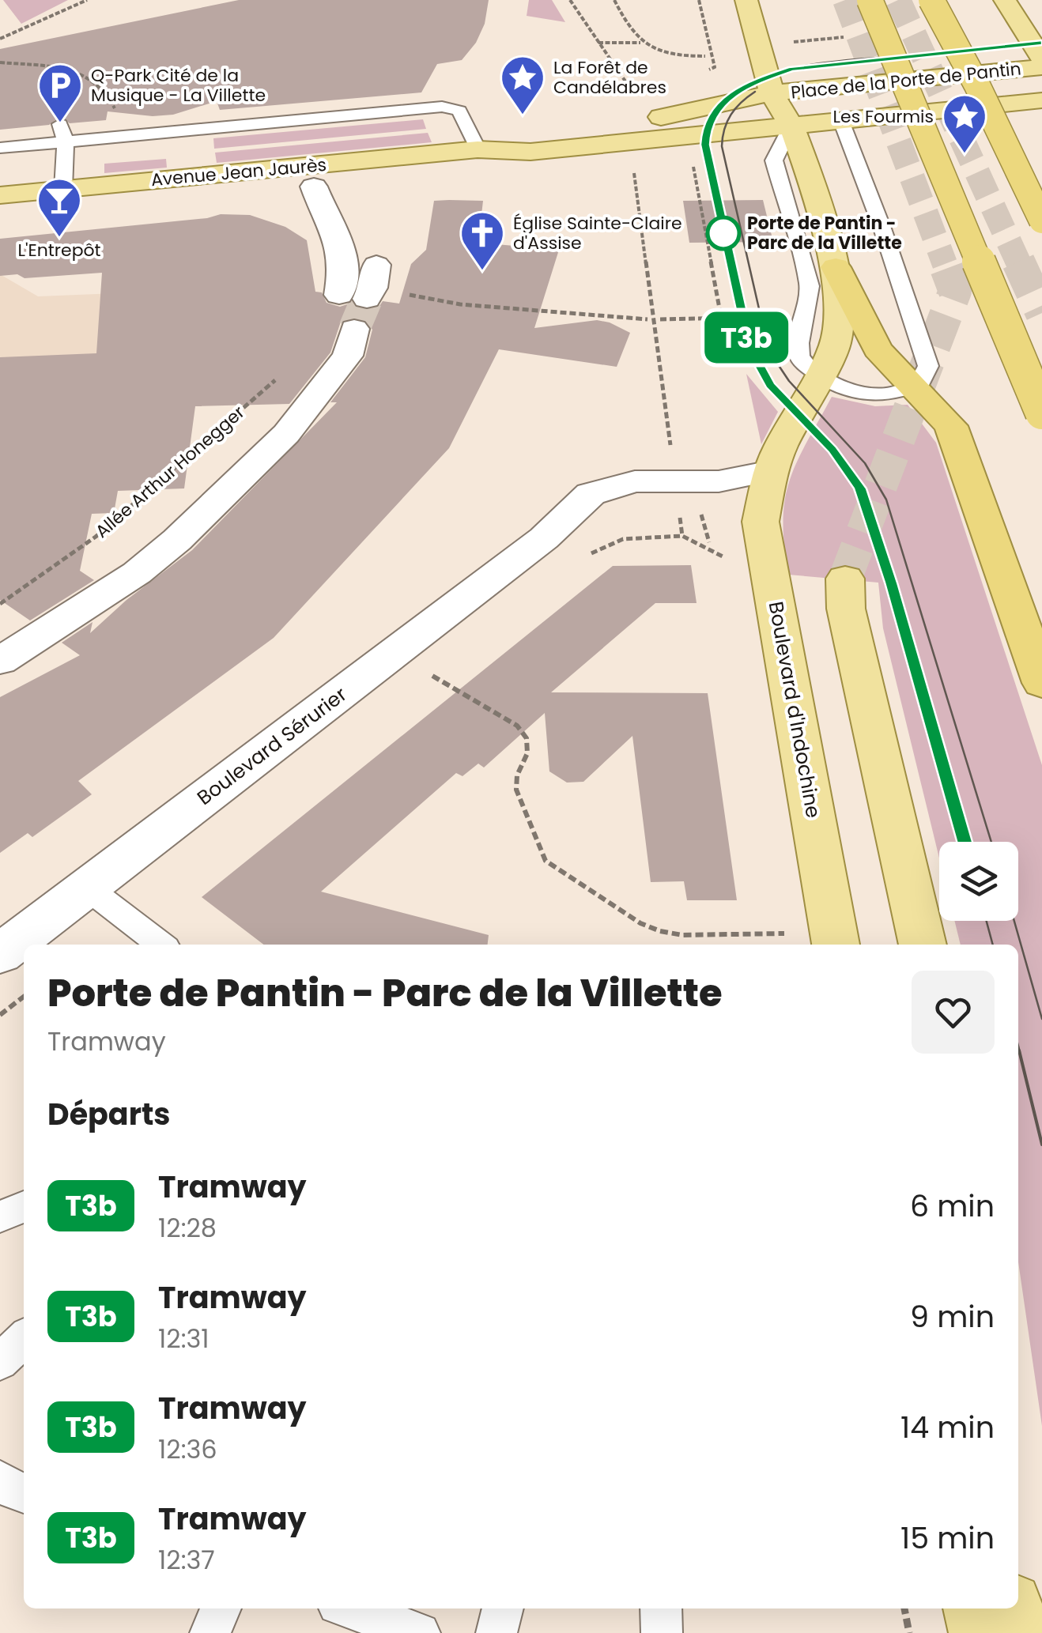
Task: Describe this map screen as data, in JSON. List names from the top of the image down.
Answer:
{
  "streets": {
    "main road": ["Place de la Porte de Pantin", "Avenue Jean Jaurès", "Boulevard d'Indochine"],
    "street": ["Boulevard Sérurier"],
    "path": ["Allée Arthur Honegger"]
  },
  "crossings": [
    ["Place de la Porte de Pantin", "Avenue Jean Jaurès"],
    ["Boulevard d'Indochine", "Boulevard Sérurier"]
  ],
  "places": {
    "place": ["La Forêt de Candélabres", "Les Fourmis"],
    "parking": ["Q-Park Cité de la Musique - La Villette"],
    "other": ["Porte de Pantin - Parc de la Villette"],
    "bar": ["L'Entrepôt"],
    "church": ["Église Sainte-Claire d'Assise"]
  },
  "lines": ["tram line T3b"],
  "page": {
    "on_map": "T3b",
    "heading": [
      ["Porte de Pantin - Parc de la Villette", "Tramway"],
      "Départs"
    ],
    "list": [
      {
        "mark": "T3b",
        "name": "Tramway",
        "note": "12:28",
        "value": "6 min"
      },
      {
        "mark": "T3b",
        "name": "Tramway",
        "note": "12:31",
        "value": "9 min"
      },
      {
        "mark": "T3b",
        "name": "Tramway",
        "note": "12:36",
        "value": "14 min"
      },
      {
        "mark": "T3b",
        "name": "Tramway",
        "note": "12:37",
        "value": "15 min"
      }
    ]
  }
}
